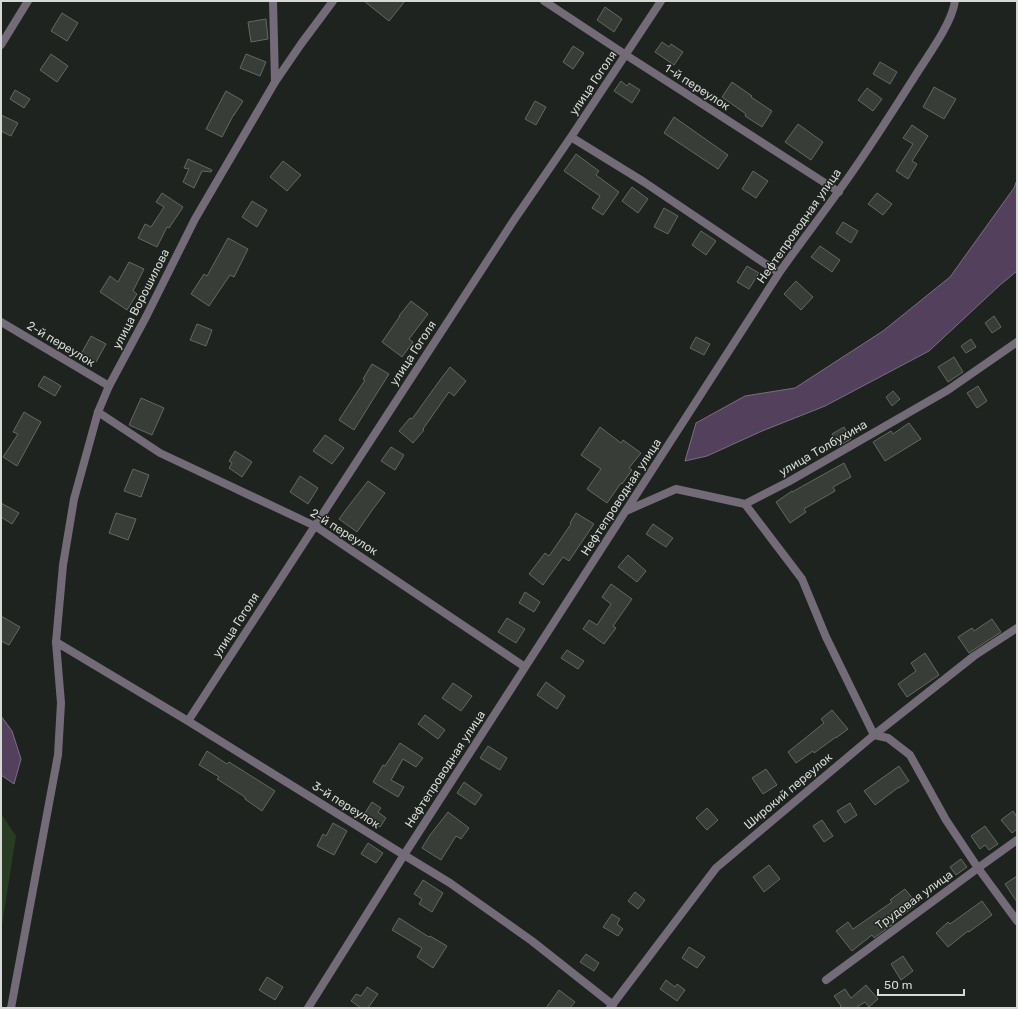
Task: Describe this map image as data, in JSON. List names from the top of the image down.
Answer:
{
  "streets": {
    "street": [
      "улица Гоголя",
      "1-й переулок",
      "Нефтепроводная улица",
      "улица Ворошилова",
      "2-й переулок",
      "улица Толбухина",
      "Широкий переулок",
      "3-й переулок",
      "Трудовая улица"
    ]
  },
  "crossings": [
    ["улица Гоголя", "1-й переулок"],
    ["улица Гоголя", "2-й переулок"],
    ["улица Гоголя", "3-й переулок"],
    ["1-й переулок", "Нефтепроводная улица"],
    ["Нефтепроводная улица", "2-й переулок"],
    ["Нефтепроводная улица", "3-й переулок"],
    ["улица Ворошилова", "2-й переулок"],
    ["улица Ворошилова", "3-й переулок"],
    ["Широкий переулок", "3-й переулок"]
  ],
  "scale_bar": "50 m"
}
